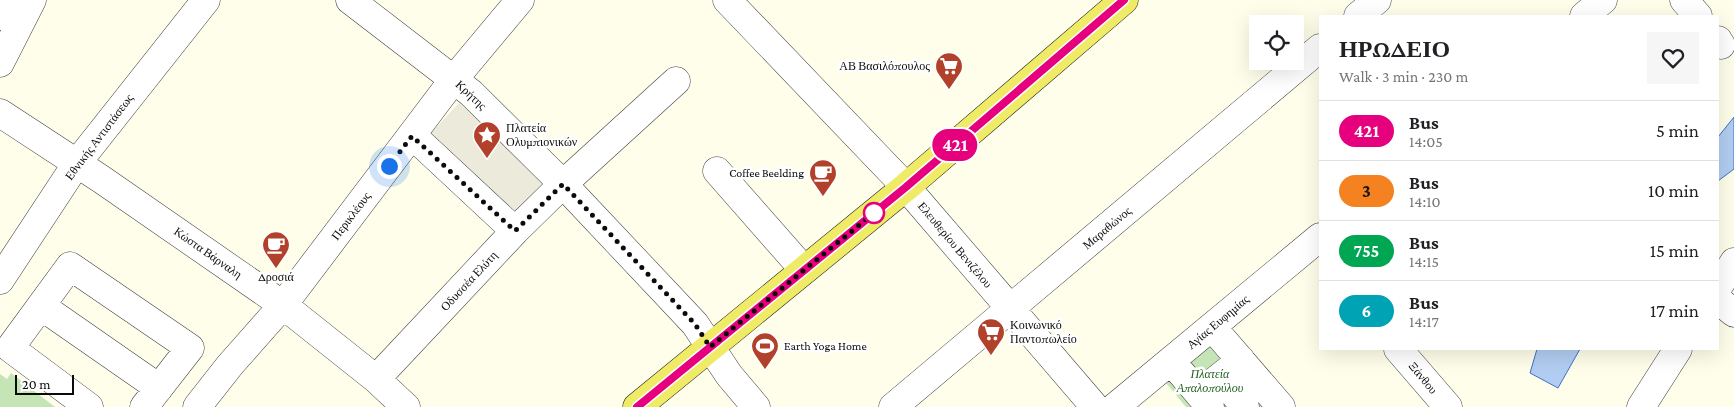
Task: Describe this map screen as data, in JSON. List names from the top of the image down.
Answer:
{
  "streets": {
    "street": [
      "Κρήτης",
      "Εθνικής Αντιστάσεως",
      "Περικλέους",
      "Μαραθώνος",
      "Ελευθερίου Βενιζέλου",
      "Κώστα Βάρναλη",
      "Οδυσσέα Ελύτη",
      "Αγίας Ευφημίας",
      "Ξάνθου"
    ]
  },
  "crossings": [
    ["Κρήτης", "Περικλέους"],
    ["Κρήτης", "Οδυσσέα Ελύτη"],
    ["Εθνικής Αντιστάσεως", "Κώστα Βάρναλη"],
    ["Περικλέους", "Κώστα Βάρναλη"],
    ["Μαραθώνος", "Ελευθερίου Βενιζέλου"],
    ["Κώστα Βάρναλη", "Οδυσσέα Ελύτη"]
  ],
  "parks": ["Πλατεία Απαλοπούλου"],
  "places": {
    "supermarket": ["ΑΒ Βασιλόπουλος", "Κοινωνικό Παντοπωλείο"],
    "place": ["Πλατεία Ολυμπιονικών"],
    "cafe": ["Coffee Beelding", "Δροσιά"],
    "sports": ["Earth Yoga Home"]
  },
  "lines": ["bus line 421"],
  "scale_bar": "20 m",
  "page": {
    "on_map": "421",
    "heading": ["ΗΡΩΔΕΙΟ", "Walk · 3 min · 230 m"],
    "list": [
      {
        "mark": "421",
        "name": "Bus",
        "note": "14:05",
        "value": "5 min"
      },
      {
        "mark": "3",
        "name": "Bus",
        "note": "14:10",
        "value": "10 min"
      },
      {
        "mark": "755",
        "name": "Bus",
        "note": "14:15",
        "value": "15 min"
      },
      {
        "mark": "6",
        "name": "Bus",
        "note": "14:17",
        "value": "17 min"
      }
    ],
    "scale": "20 m"
  }
}
